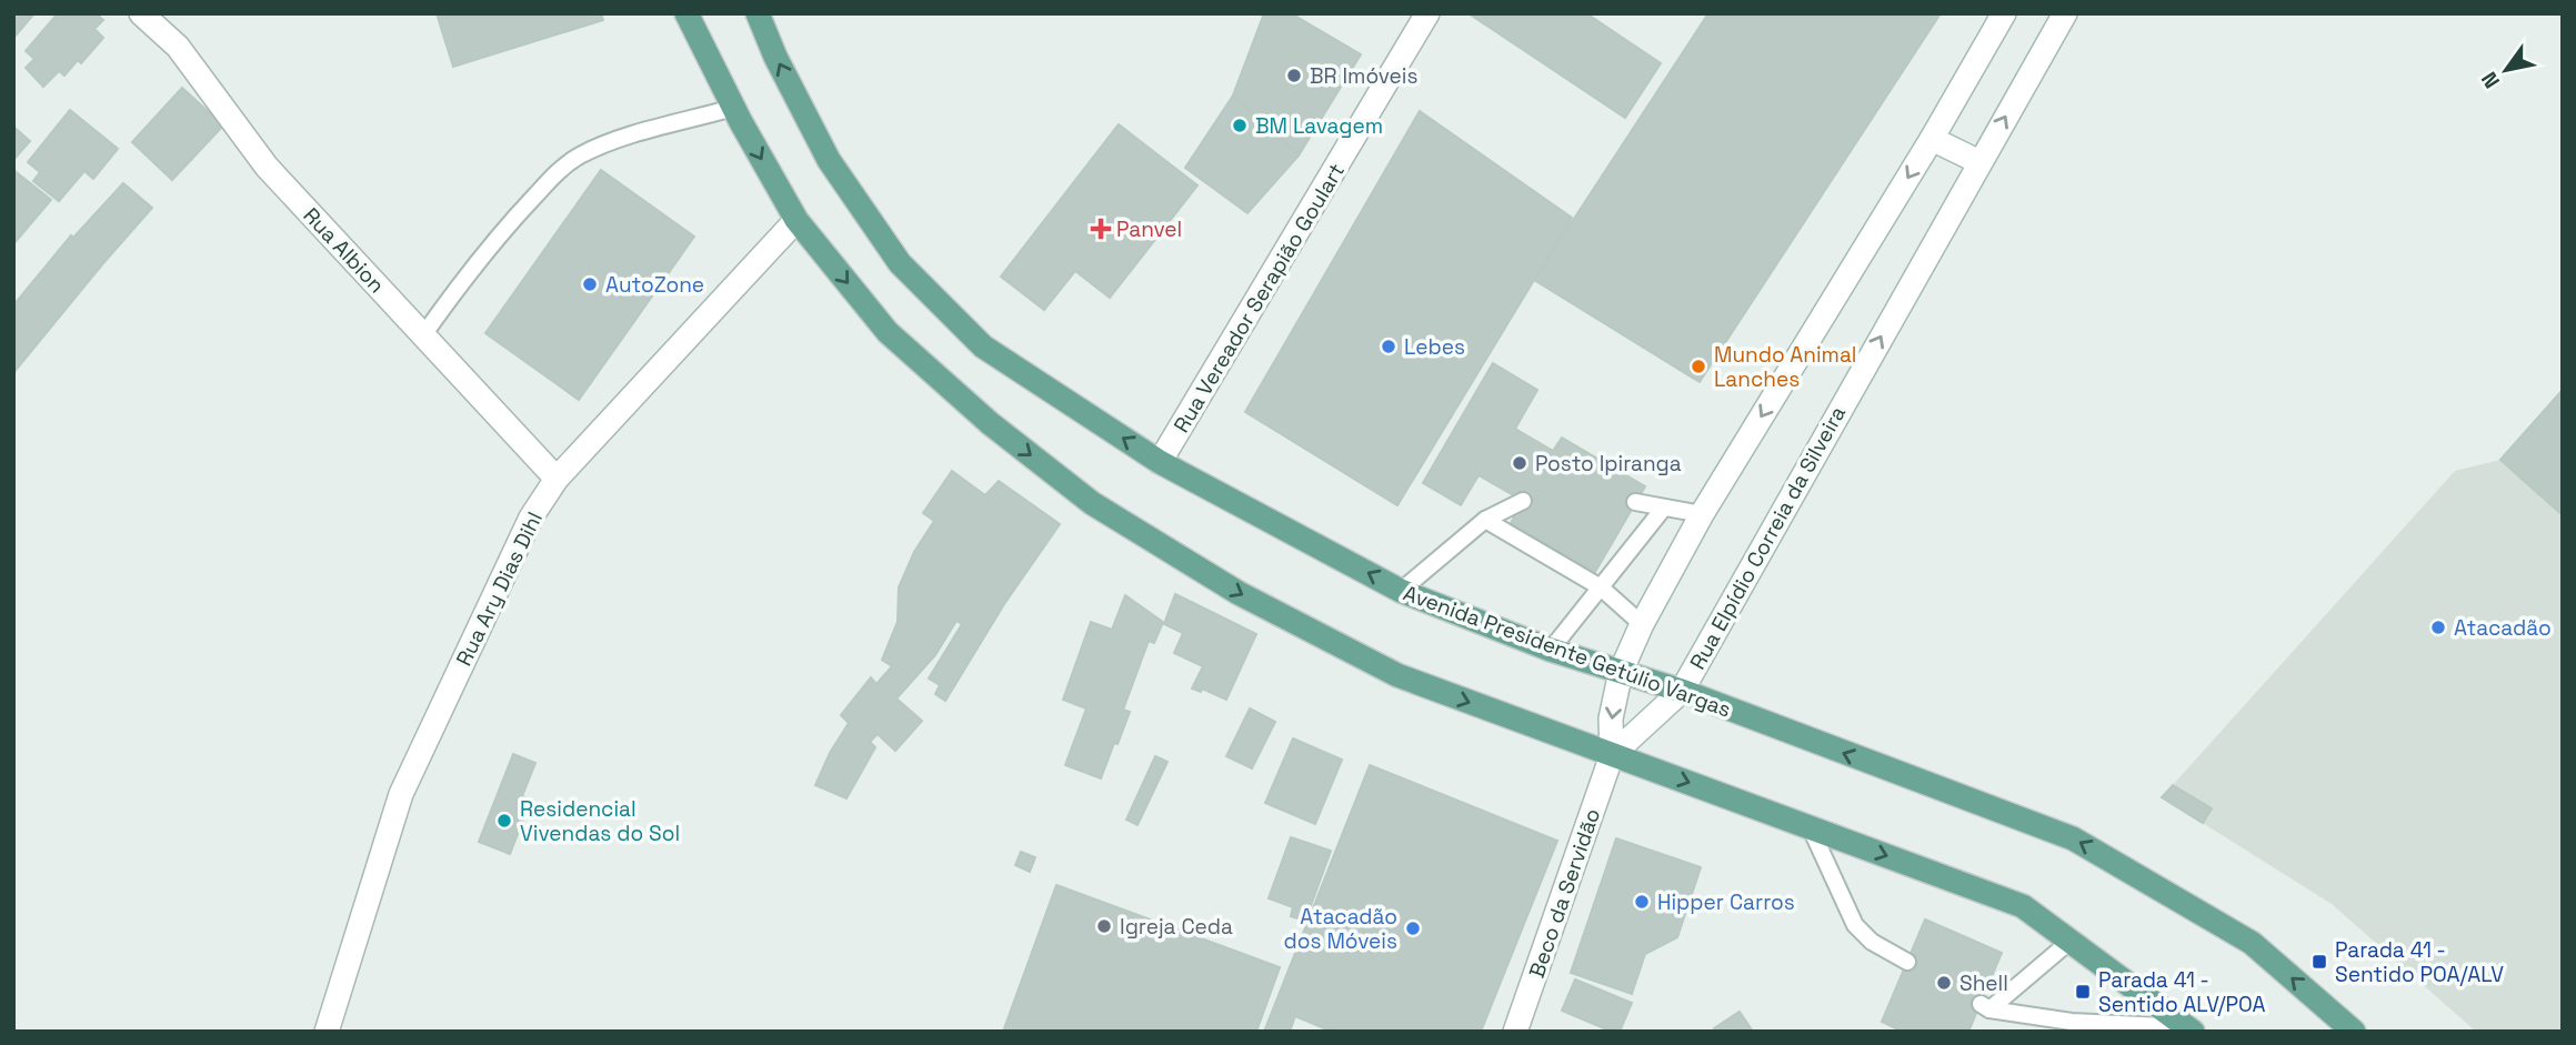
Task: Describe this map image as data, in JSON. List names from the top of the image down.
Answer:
{
  "streets": {
    "main road": ["Avenida Presidente Getúlio Vargas"],
    "street": [
      "Rua Albion",
      "Rua Vereador Serapião Goulart",
      "Rua Elpídio Correia da Silveira",
      "Rua Ary Dias Dihl",
      "Beco da Servidão"
    ]
  },
  "crossings": [
    ["Rua Albion", "Rua Ary Dias Dihl"],
    ["Rua Vereador Serapião Goulart", "Avenida Presidente Getúlio Vargas"],
    ["Rua Elpídio Correia da Silveira", "Avenida Presidente Getúlio Vargas"],
    ["Rua Elpídio Correia da Silveira", "Beco da Servidão"]
  ],
  "places": {
    "other": [
      "BR Imóveis",
      "BM Lavagem",
      "AutoZone",
      "Lebes",
      "Mundo Animal Lanches",
      "Posto Ipiranga",
      "Atacadão",
      "Residencial Vivendas do Sol",
      "Hipper Carros",
      "Igreja Ceda",
      "Atacadão dos Móveis",
      "Shell"
    ],
    "health": ["Panvel"],
    "transit": ["Parada 41 - Sentido POA/ALV", "Parada 41 - Sentido ALV/POA"]
  },
  "north": "bottom left"
}
